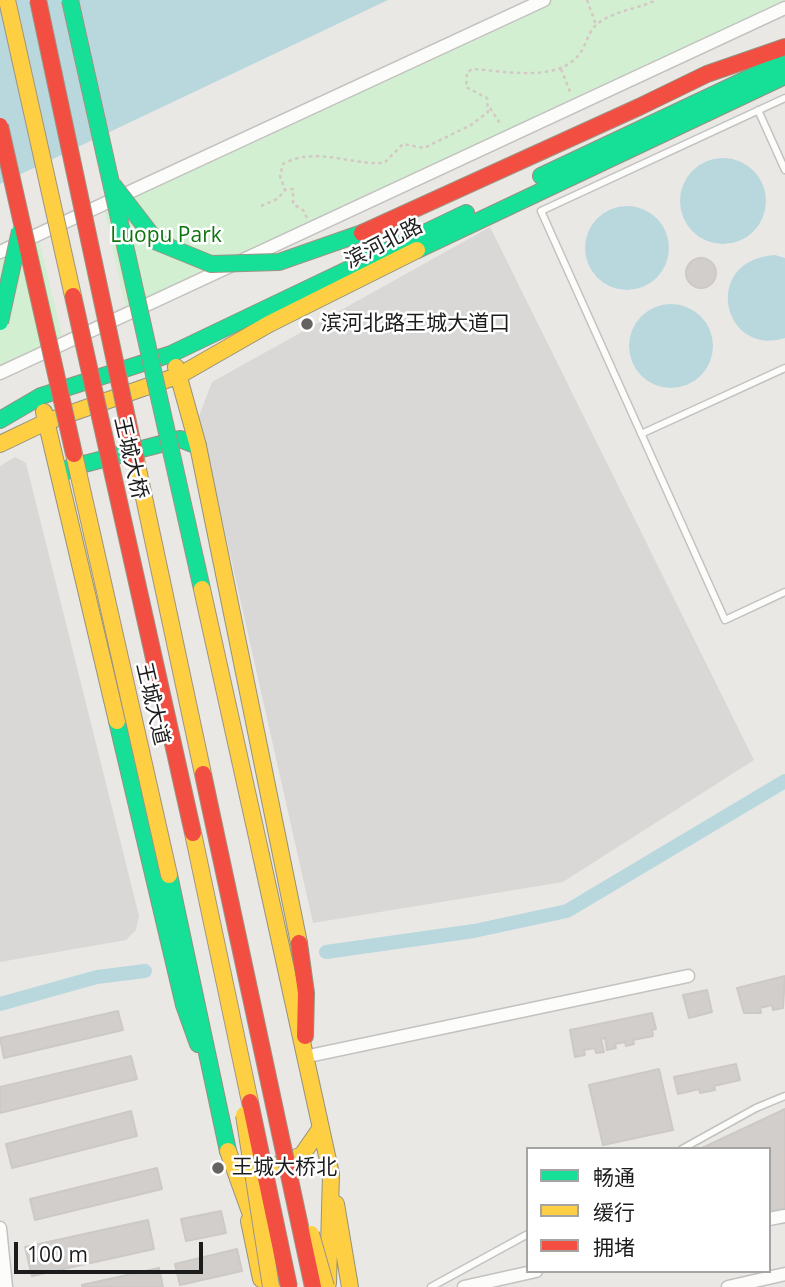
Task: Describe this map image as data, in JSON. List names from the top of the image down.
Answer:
{
  "streets": {
    "main road": ["滨河北路", "王城大桥", "王城大道"]
  },
  "parks": ["Luopu Park"],
  "places": ["滨河北路王城大道口", "王城大桥北"],
  "legend": ["畅通", "缓行", "拥堵"],
  "scale_bar": "100 m"
}
